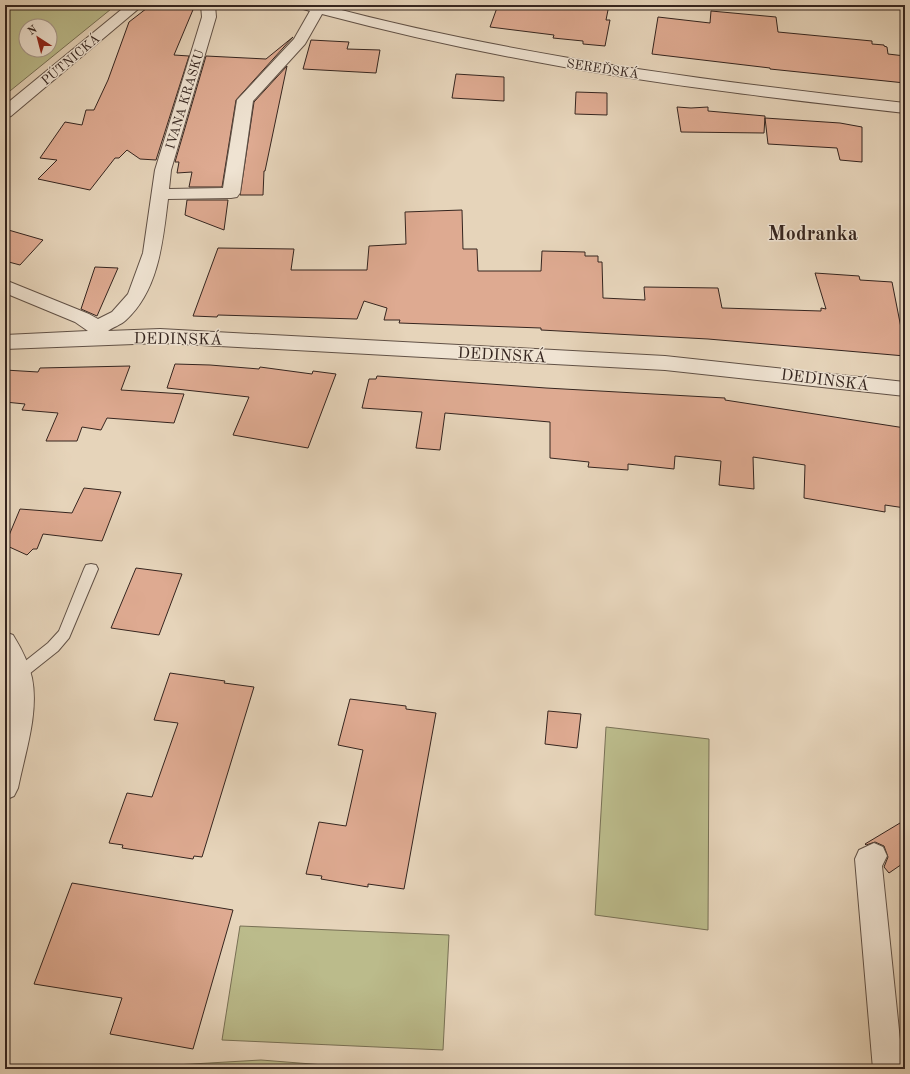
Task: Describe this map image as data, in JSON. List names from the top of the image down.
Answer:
{
  "streets": {
    "street": [
      "PÚTNICKÁ",
      "SEREĎSKÁ",
      "IVANA KRASKU",
      "DEDINSKÁ"
    ]
  },
  "crossings": [
    ["IVANA KRASKU", "DEDINSKÁ"]
  ],
  "districts": ["Modranka"],
  "north": "top left"
}
